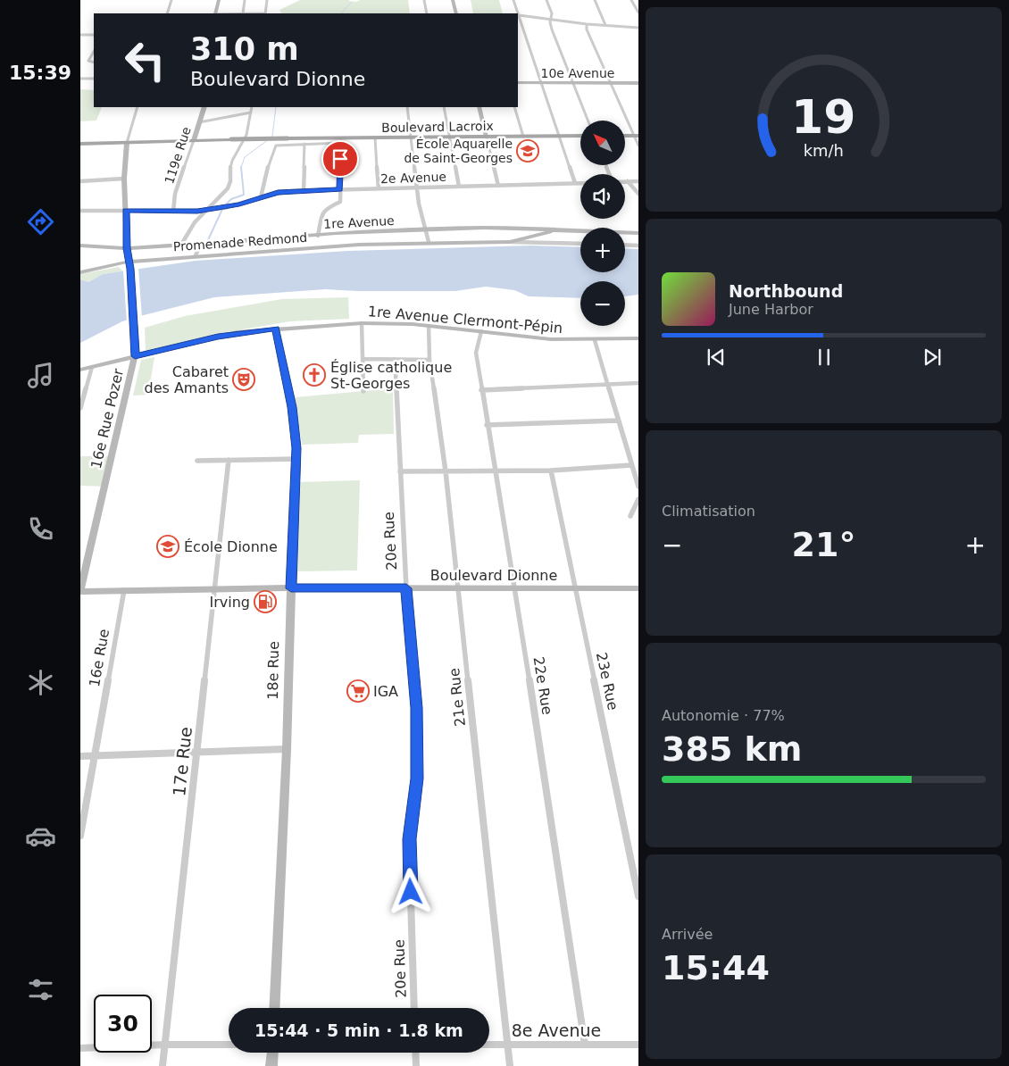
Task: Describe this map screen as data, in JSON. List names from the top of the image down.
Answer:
{
  "streets": {
    "main road": ["Boulevard Lacroix"],
    "street": [
      "10e Avenue",
      "119e Rue",
      "2e Avenue",
      "1re Avenue",
      "Promenade Redmond",
      "1re Avenue Clermont-Pépin",
      "16e Rue Pozer",
      "20e Rue",
      "Boulevard Dionne",
      "16e Rue",
      "18e Rue",
      "23e Rue",
      "22e Rue",
      "21e Rue",
      "17e Rue",
      "8e Avenue"
    ]
  },
  "crossings": [
    ["119e Rue", "2e Avenue"],
    ["1re Avenue", "Promenade Redmond"],
    ["1re Avenue Clermont-Pépin", "16e Rue Pozer"],
    ["1re Avenue Clermont-Pépin", "18e Rue"],
    ["1re Avenue Clermont-Pépin", "22e Rue"],
    ["1re Avenue Clermont-Pépin", "21e Rue"],
    ["16e Rue Pozer", "Boulevard Dionne"],
    ["20e Rue", "Boulevard Dionne"],
    ["Boulevard Dionne", "16e Rue"],
    ["Boulevard Dionne", "18e Rue"],
    ["Boulevard Dionne", "23e Rue"],
    ["Boulevard Dionne", "22e Rue"],
    ["Boulevard Dionne", "21e Rue"],
    ["Boulevard Dionne", "17e Rue"],
    ["22e Rue", "8e Avenue"],
    ["21e Rue", "8e Avenue"]
  ],
  "places": {
    "school or university": ["École Aquarelle de Saint-Georges", "École Dionne"],
    "church": ["Église catholique St-Georges"],
    "theatre": ["Cabaret des Amants"],
    "fuel station": ["Irving"],
    "supermarket": ["IGA"]
  },
  "north": "top left",
  "page": {
    "tabs": "15:39",
    "turn": ["310 m", "Boulevard Dionne"],
    "map_buttons": ["+", "−"],
    "song": ["Northbound", "June Harbor"],
    "tile": [
      "Climatisation",
      ["Autonomie · 77%", "385 km"],
      ["Arrivée", "15:44"]
    ],
    "heat": ["−", "21°", "+"],
    "limit": "30",
    "trip": "15:44 · 5 min · 1.8 km",
    "gauge": ["19", "km/h"]
  }
}
